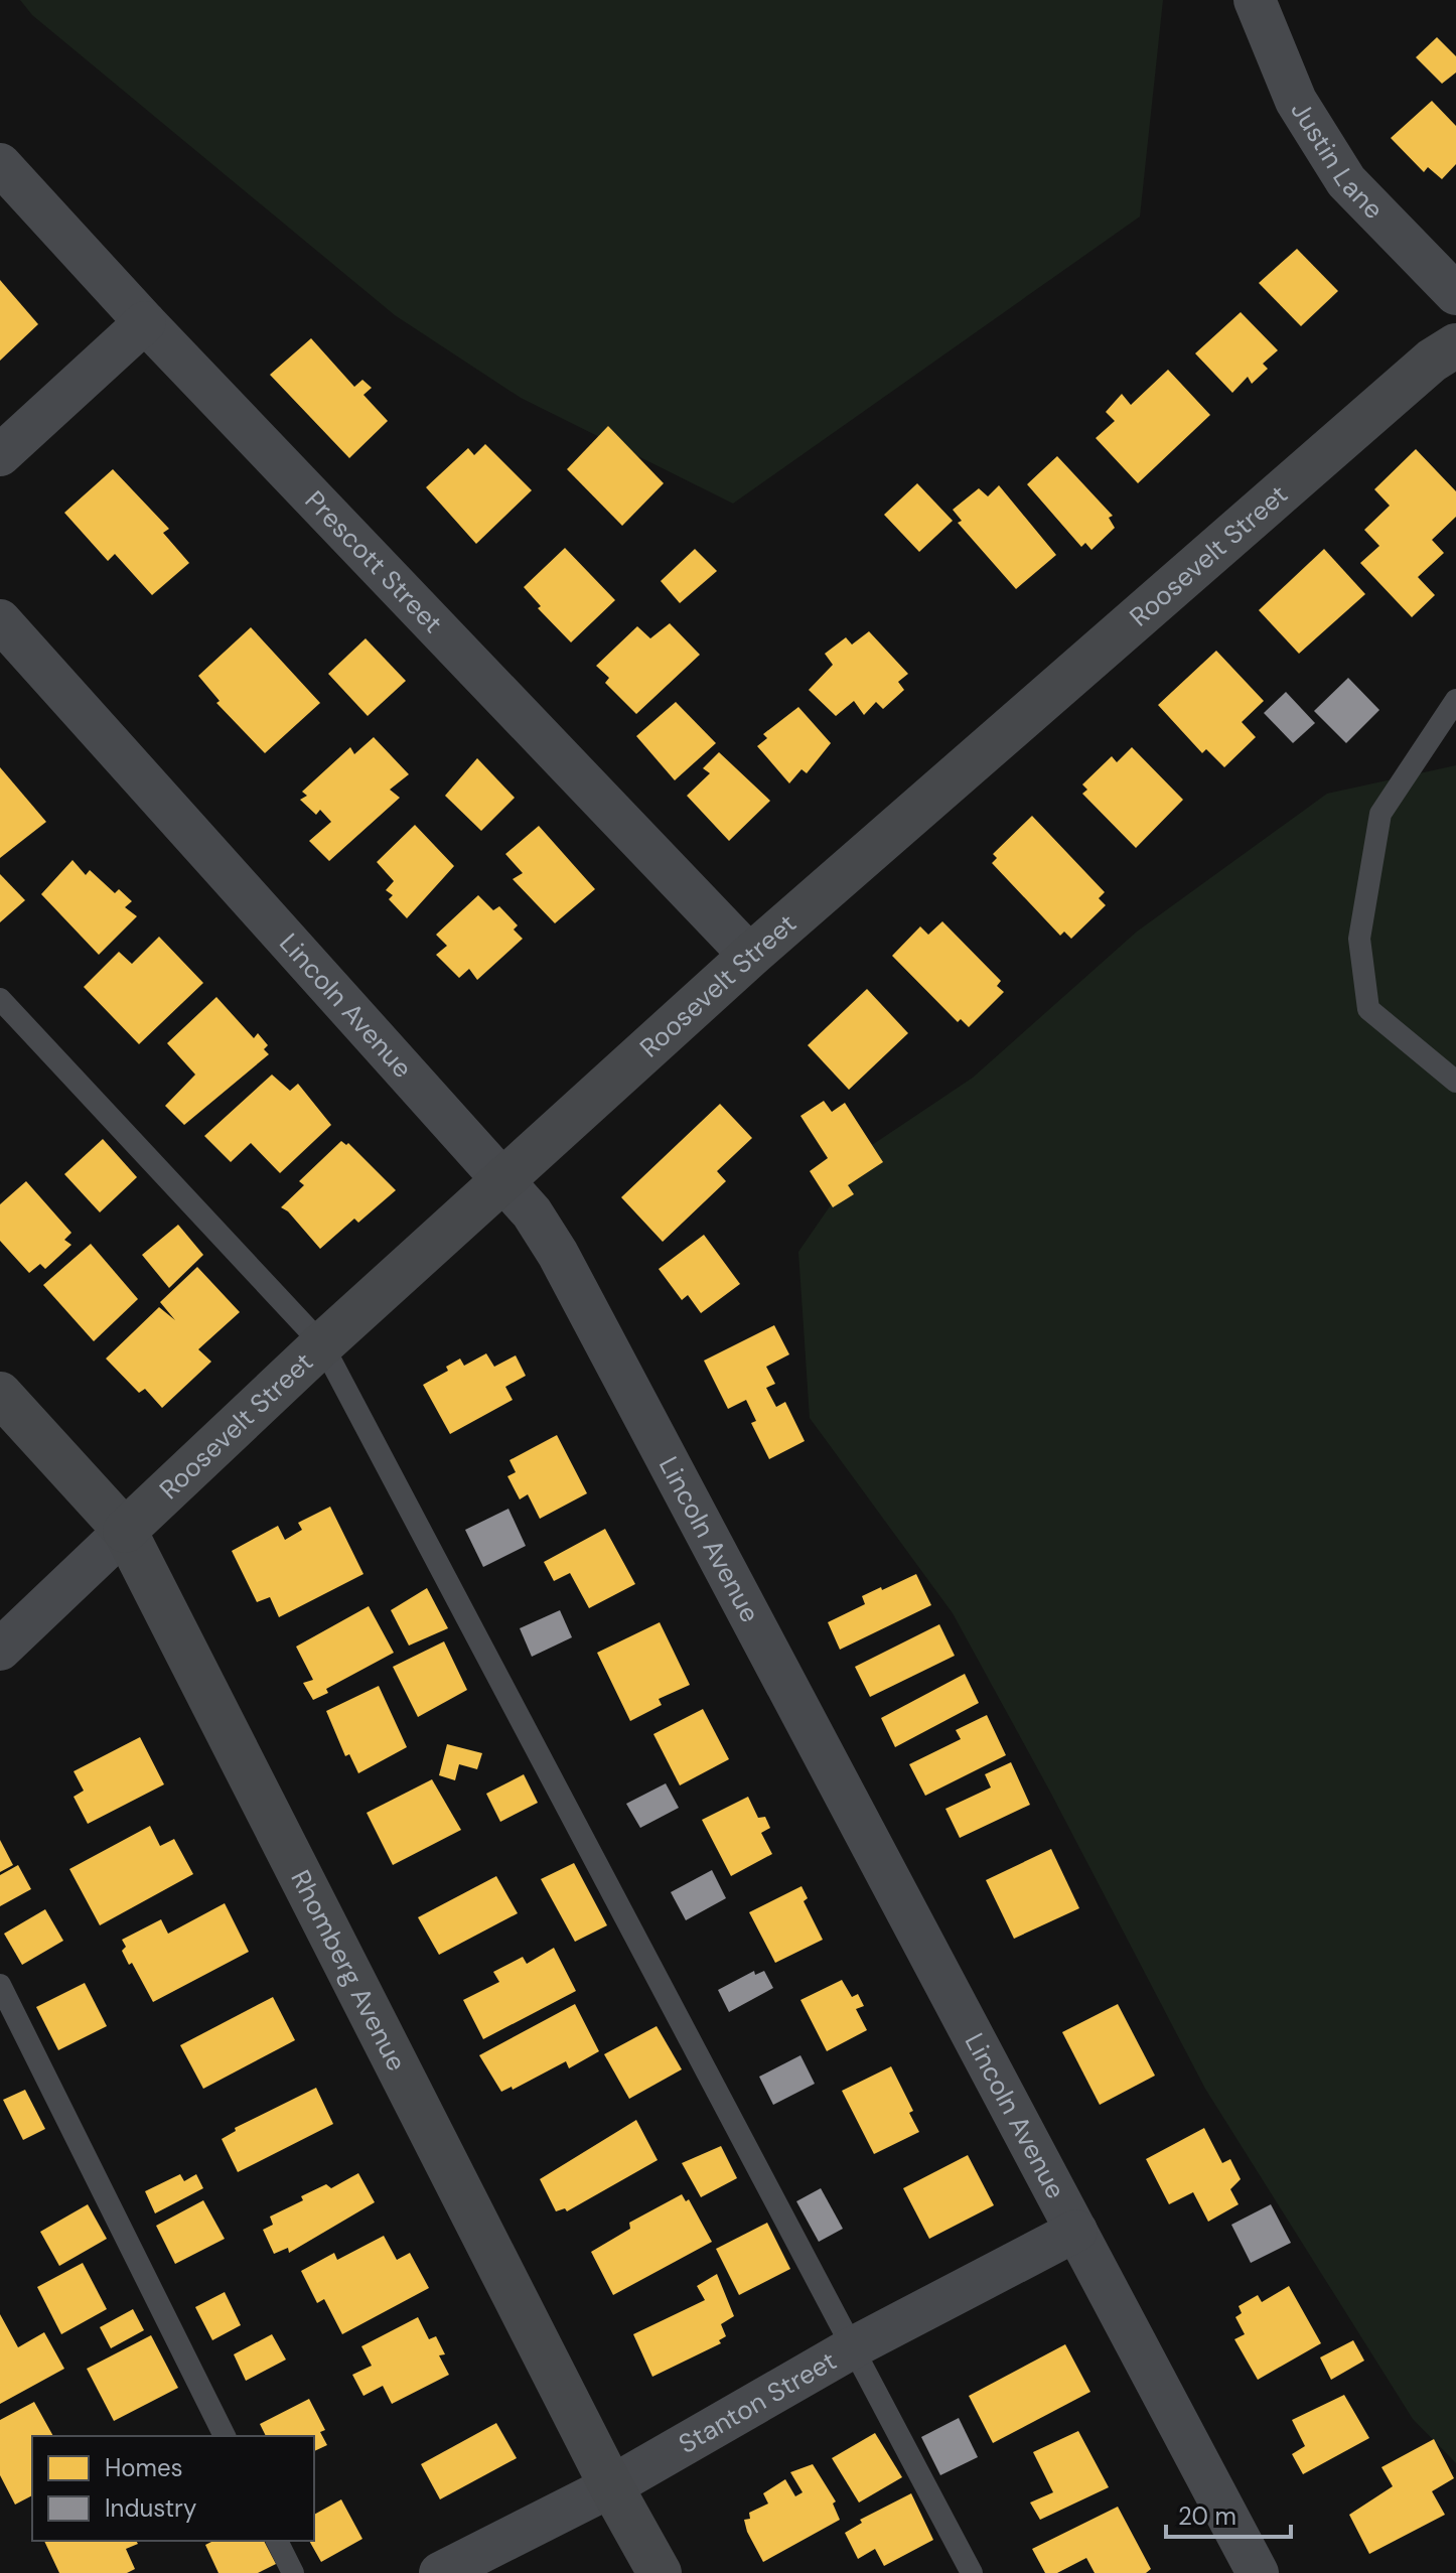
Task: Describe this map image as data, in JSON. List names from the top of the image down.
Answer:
{
  "streets": {
    "street": [
      "Justin Lane",
      "Roosevelt Street",
      "Prescott Street",
      "Lincoln Avenue",
      "Rhomberg Avenue",
      "Stanton Street"
    ]
  },
  "crossings": [
    ["Roosevelt Street", "Prescott Street"],
    ["Roosevelt Street", "Lincoln Avenue"],
    ["Roosevelt Street", "Rhomberg Avenue"],
    ["Lincoln Avenue", "Stanton Street"],
    ["Rhomberg Avenue", "Stanton Street"]
  ],
  "legend": ["Homes", "Industry"],
  "scale_bar": "20 m"
}
